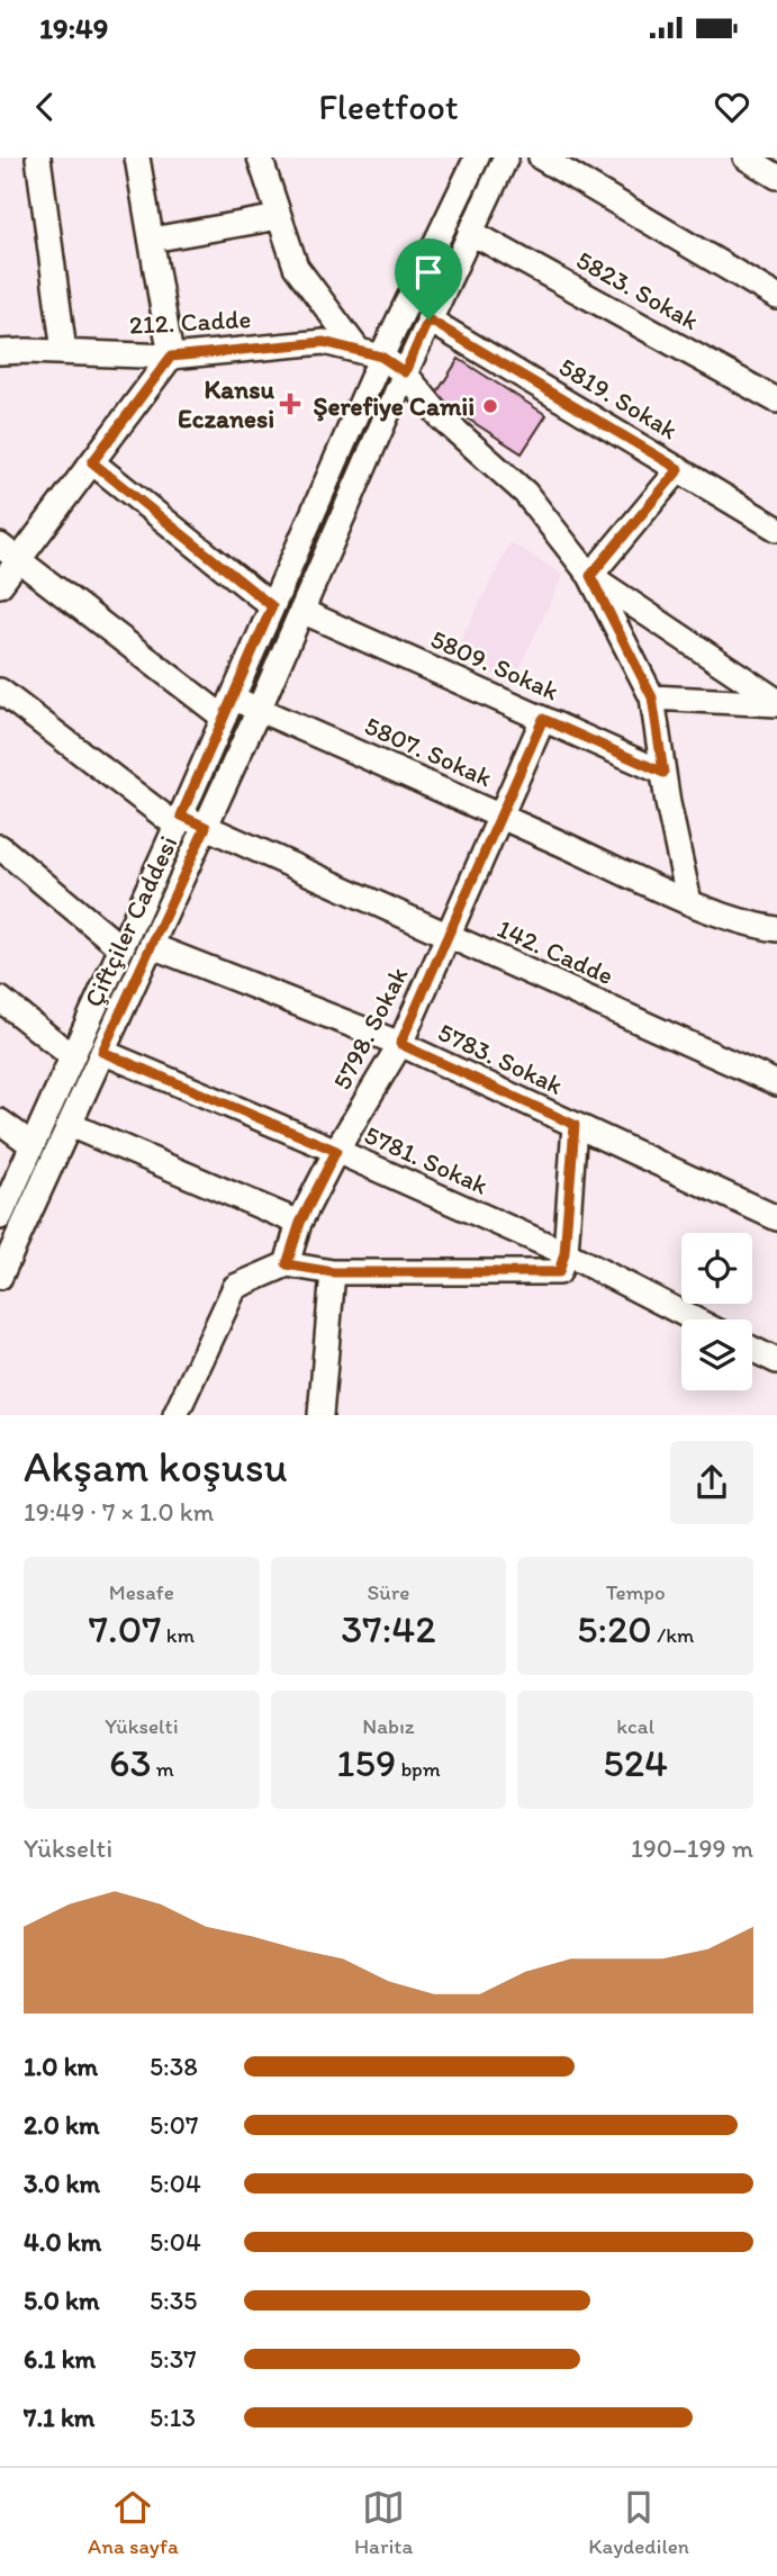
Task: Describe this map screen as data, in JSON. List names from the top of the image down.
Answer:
{
  "streets": {
    "street": [
      "5823. Sokak",
      "212. Cadde",
      "5819. Sokak",
      "5809. Sokak",
      "5807. Sokak",
      "Çiftçiler Caddesi",
      "142. Cadde",
      "5798. Sokak",
      "5783. Sokak",
      "5781. Sokak"
    ]
  },
  "crossings": [
    ["5823. Sokak", "Çiftçiler Caddesi"],
    ["212. Cadde", "Çiftçiler Caddesi"],
    ["5819. Sokak", "Çiftçiler Caddesi"],
    ["5809. Sokak", "Çiftçiler Caddesi"],
    ["5809. Sokak", "5798. Sokak"],
    ["5807. Sokak", "Çiftçiler Caddesi"],
    ["5807. Sokak", "5798. Sokak"],
    ["Çiftçiler Caddesi", "142. Cadde"],
    ["Çiftçiler Caddesi", "5783. Sokak"],
    ["Çiftçiler Caddesi", "5781. Sokak"],
    ["142. Cadde", "5798. Sokak"],
    ["5798. Sokak", "5783. Sokak"],
    ["5798. Sokak", "5781. Sokak"]
  ],
  "places": {
    "health": ["Kansu Eczanesi"],
    "other": ["Şerefiye Camii"]
  },
  "page": {
    "status": "19:49",
    "header": "Fleetfoot",
    "heading": ["Akşam koşusu", "19:49 · 7 × 1.0 km"],
    "stats": [
      ["Mesafe", "7.07 km"],
      ["Süre", "37:42"],
      ["Tempo", "5:20 /km"],
      ["Yükselti", "63 m"],
      ["Nabız", "159 bpm"],
      ["kcal", "524"]
    ],
    "chart": ["Yükselti", "190–199 m"],
    "list": [
      {
        "name": "1.0 km",
        "note": "5:38"
      },
      {
        "name": "2.0 km",
        "note": "5:07"
      },
      {
        "name": "3.0 km",
        "note": "5:04"
      },
      {
        "name": "4.0 km",
        "note": "5:04"
      },
      {
        "name": "5.0 km",
        "note": "5:35"
      },
      {
        "name": "6.1 km",
        "note": "5:37"
      },
      {
        "name": "7.1 km",
        "note": "5:13"
      }
    ],
    "tabs": ["Ana sayfa", "Harita", "Kaydedilen"]
  }
}
